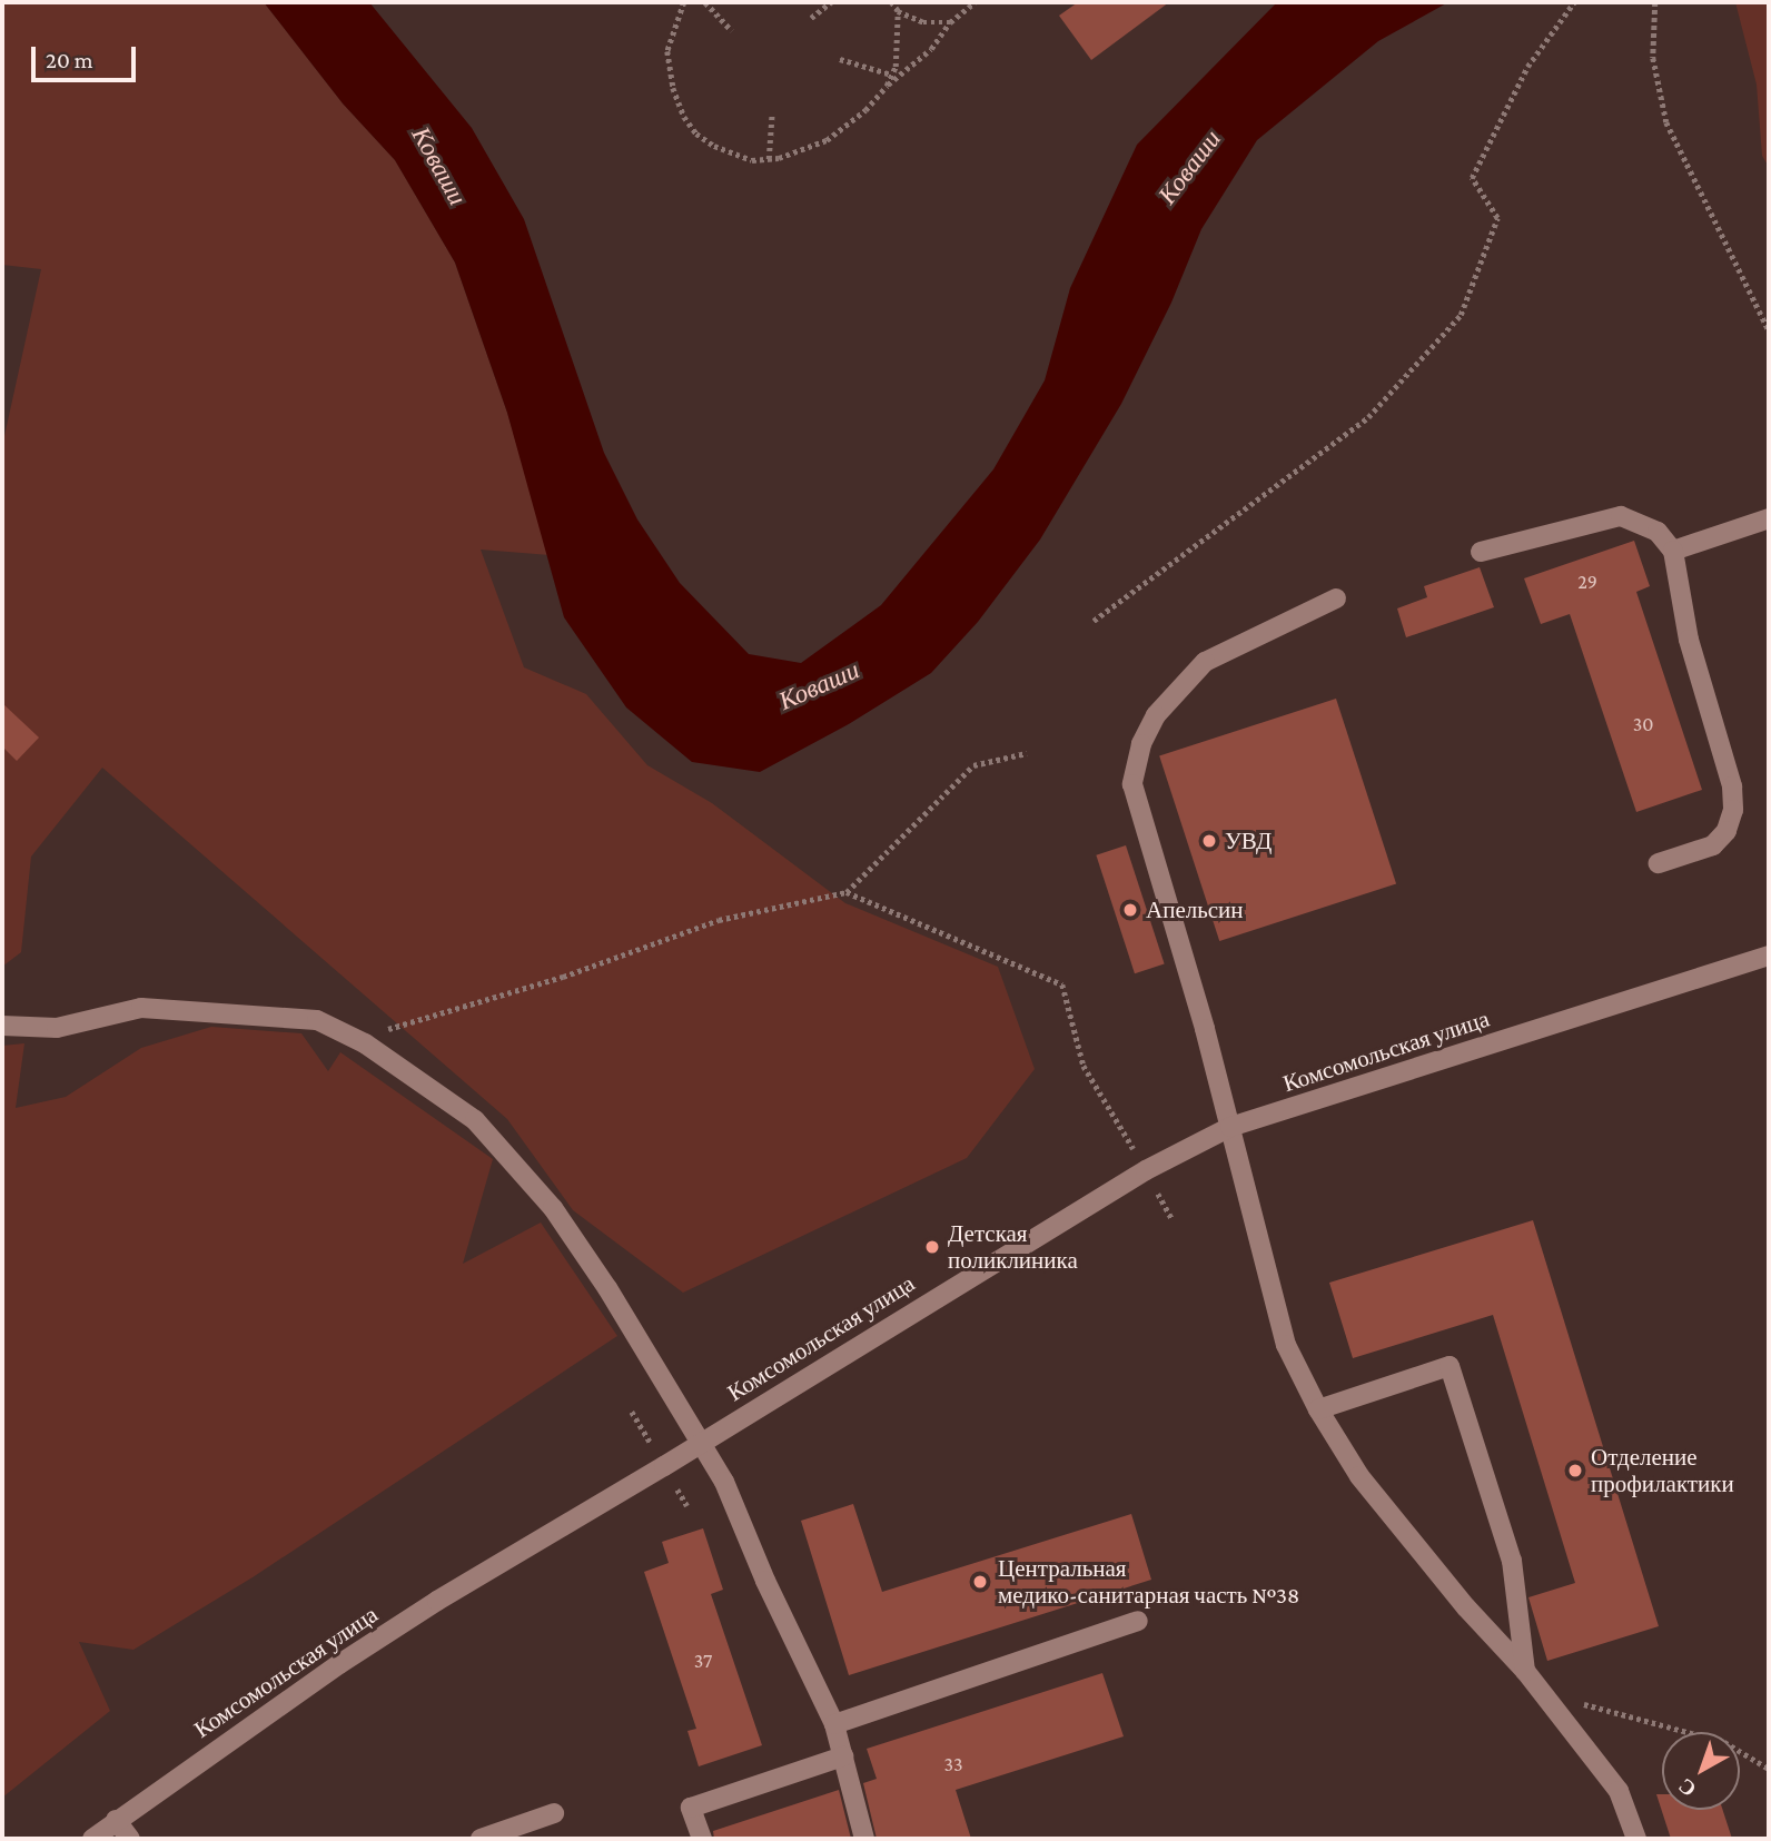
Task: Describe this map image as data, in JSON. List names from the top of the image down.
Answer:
{
  "streets": {
    "street": ["Комсомольская улица"]
  },
  "water": ["Коваши"],
  "places": [
    "УВД",
    "Апельсин",
    "Детская поликлиника",
    "Отделение профилактики",
    "Центральная медико-санитарная часть №38"
  ],
  "house_numbers": [
    "29",
    "30",
    "37",
    "33"
  ],
  "scale_bar": "20 m",
  "north": "bottom left"
}
